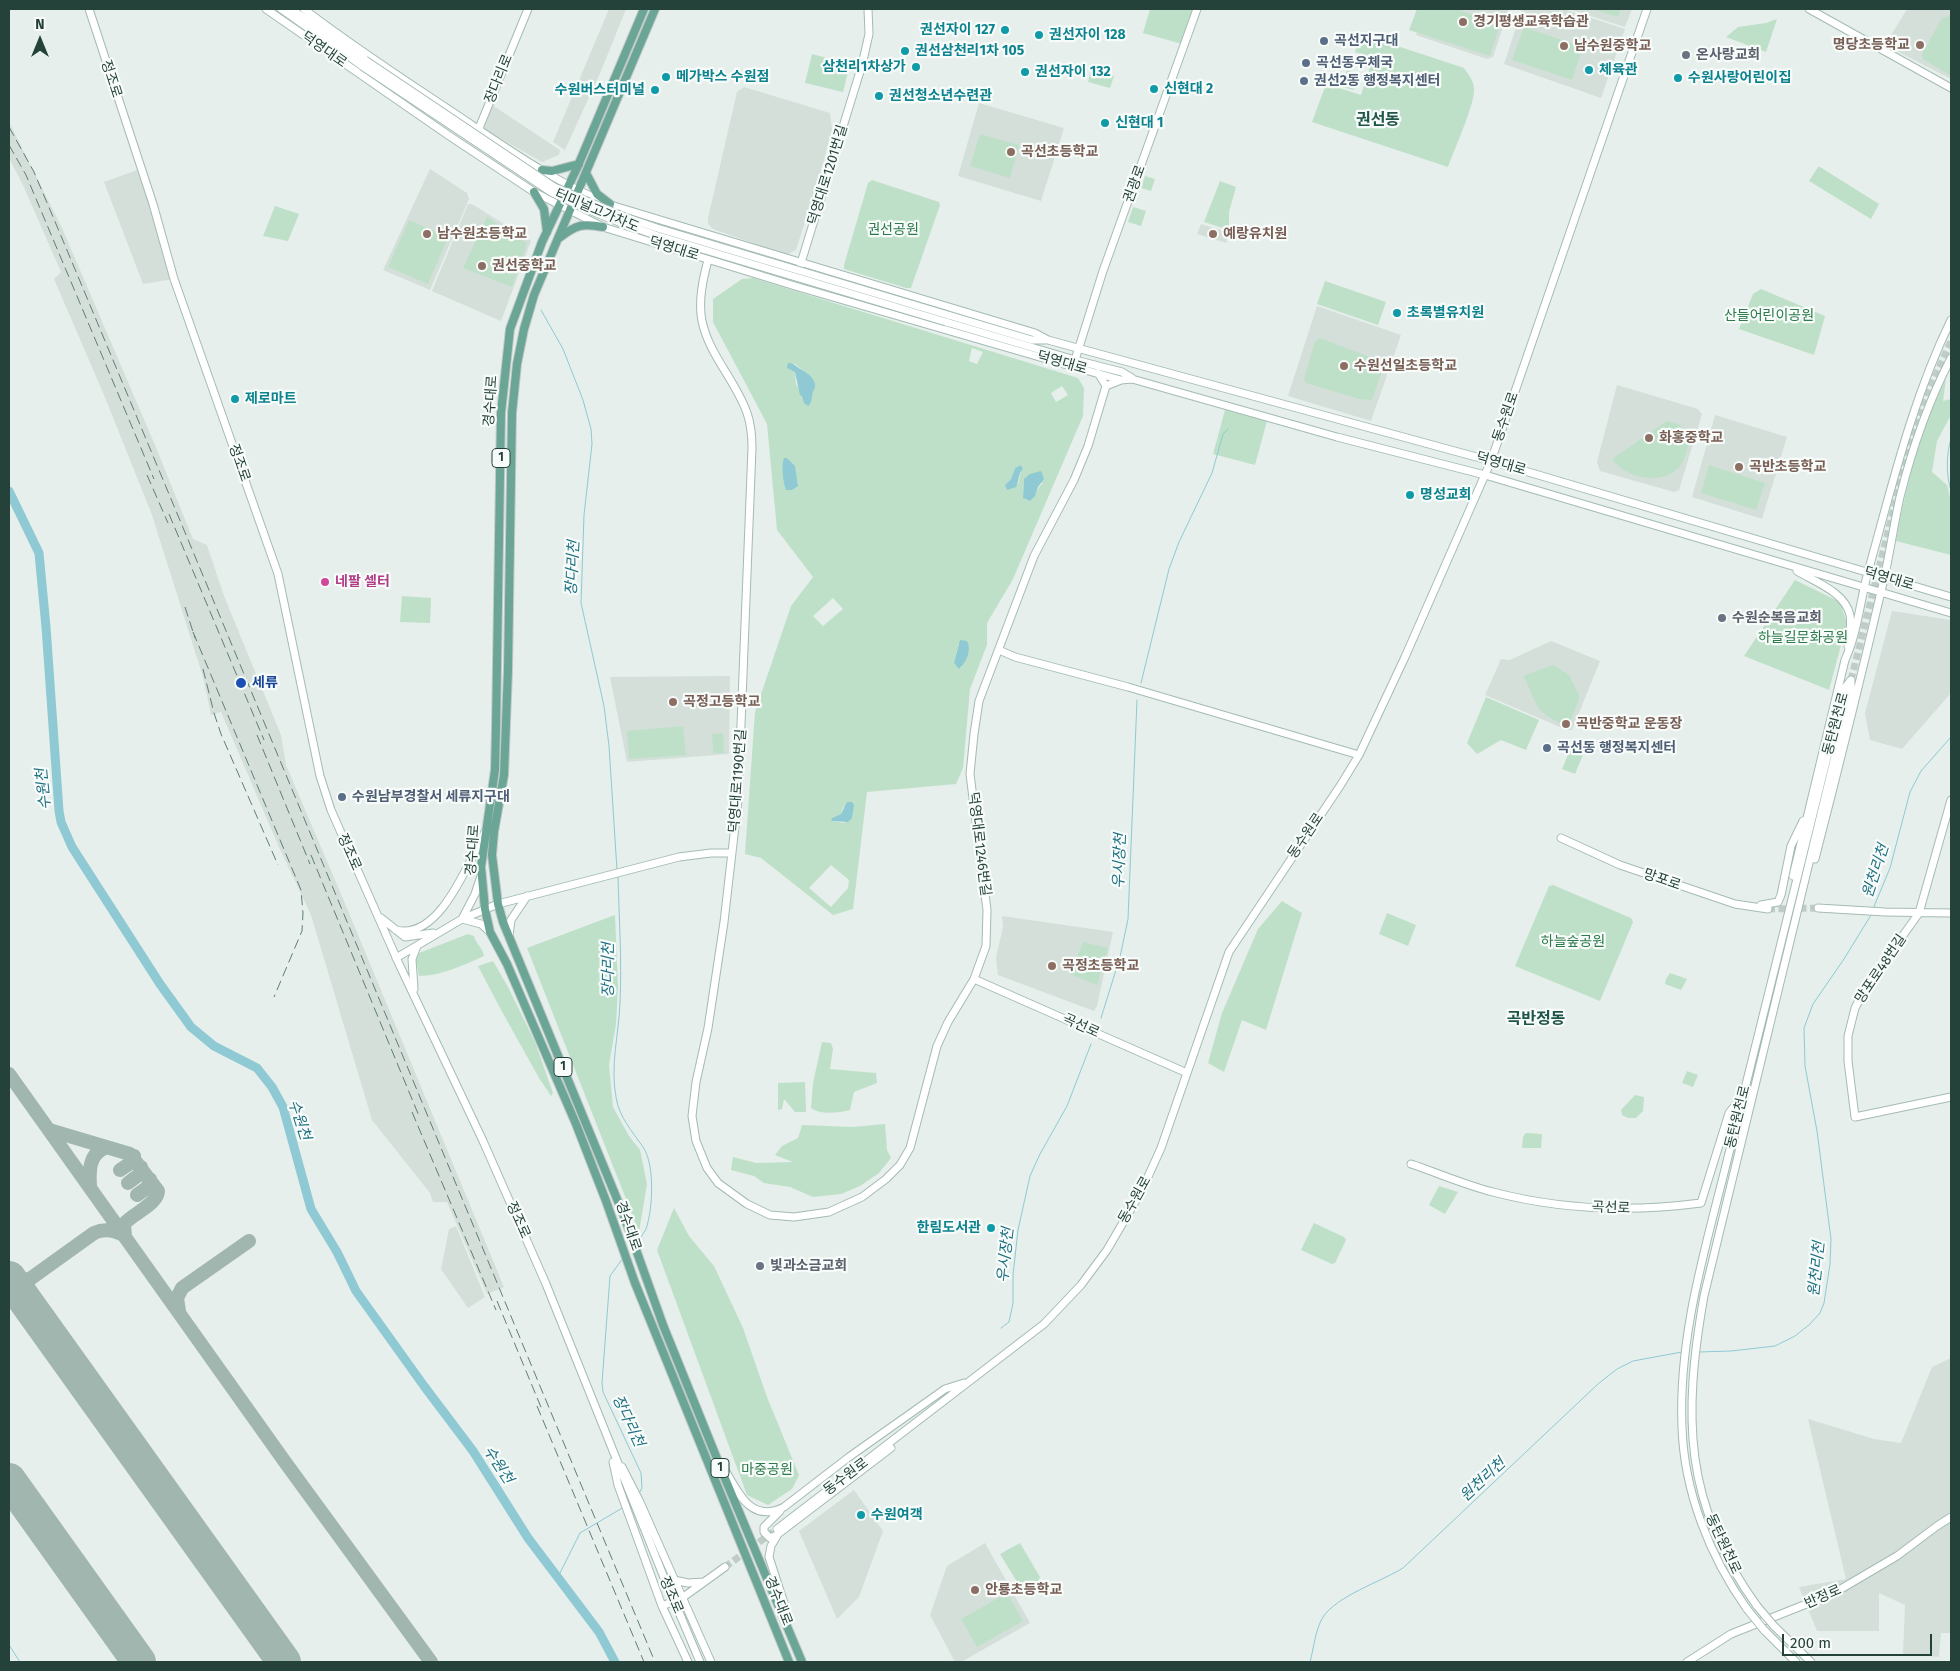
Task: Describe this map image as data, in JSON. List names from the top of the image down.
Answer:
{
  "streets": {
    "main road": [
      "덕영대로",
      "정조로",
      "장다리로",
      "덕영대로1201번길",
      "권광로",
      "터미널고가차도",
      "경수대로",
      "동수원로",
      "1",
      "동탄원천로",
      "덕영대로1190번길",
      "덕영대로1246번길",
      "망포로",
      "망포로48번길",
      "곡선로",
      "반정로"
    ]
  },
  "crossings": [
    ["덕영대로", "장다리로"],
    ["덕영대로", "덕영대로1201번길"],
    ["덕영대로", "권광로"],
    ["덕영대로", "터미널고가차도"],
    ["덕영대로", "경수대로"],
    ["덕영대로", "동수원로"],
    ["덕영대로", "덕영대로1190번길"],
    ["동수원로", "곡선로"],
    ["동탄원천로", "곡선로"],
    ["덕영대로1190번길", "덕영대로1246번길"],
    ["덕영대로1246번길", "곡선로"]
  ],
  "districts": ["권선동", "곡반정동"],
  "water": [
    "장다리천",
    "수원천",
    "우시장천",
    "원천리천"
  ],
  "parks": [
    "권선공원",
    "산들어린이공원",
    "하늘길문화공원",
    "하늘숲공원",
    "마중공원"
  ],
  "places": [
    "경기평생교육학습관",
    "권선자이 127",
    "권선자이 128",
    "곡선지구대",
    "명당초등학교",
    "남수원중학교",
    "권선삼천리1차 105",
    "온사랑교회",
    "곡선동우체국",
    "삼천리1차상가",
    "체육관",
    "권선자이 132",
    "메가박스 수원점",
    "수원사랑어린이집",
    "권선2동 행정복지센터",
    "신현대 2",
    "수원버스터미널",
    "권선청소년수련관",
    "신현대 1",
    "곡선초등학교",
    "남수원초등학교",
    "예랑유치원",
    "권선중학교",
    "초록별유치원",
    "수원선일초등학교",
    "제로마트",
    "화홍중학교",
    "곡반초등학교",
    "명성교회",
    "네팔 셀터",
    "수원순복음교회",
    "세류",
    "곡정고등학교",
    "곡반중학교 운동장",
    "곡선동 행정복지센터",
    "수원남부경찰서 세류지구대",
    "곡정초등학교",
    "한림도서관",
    "빛과소금교회",
    "수원여객",
    "안룡초등학교"
  ],
  "scale_bar": "200 m",
  "north": "top"
}
